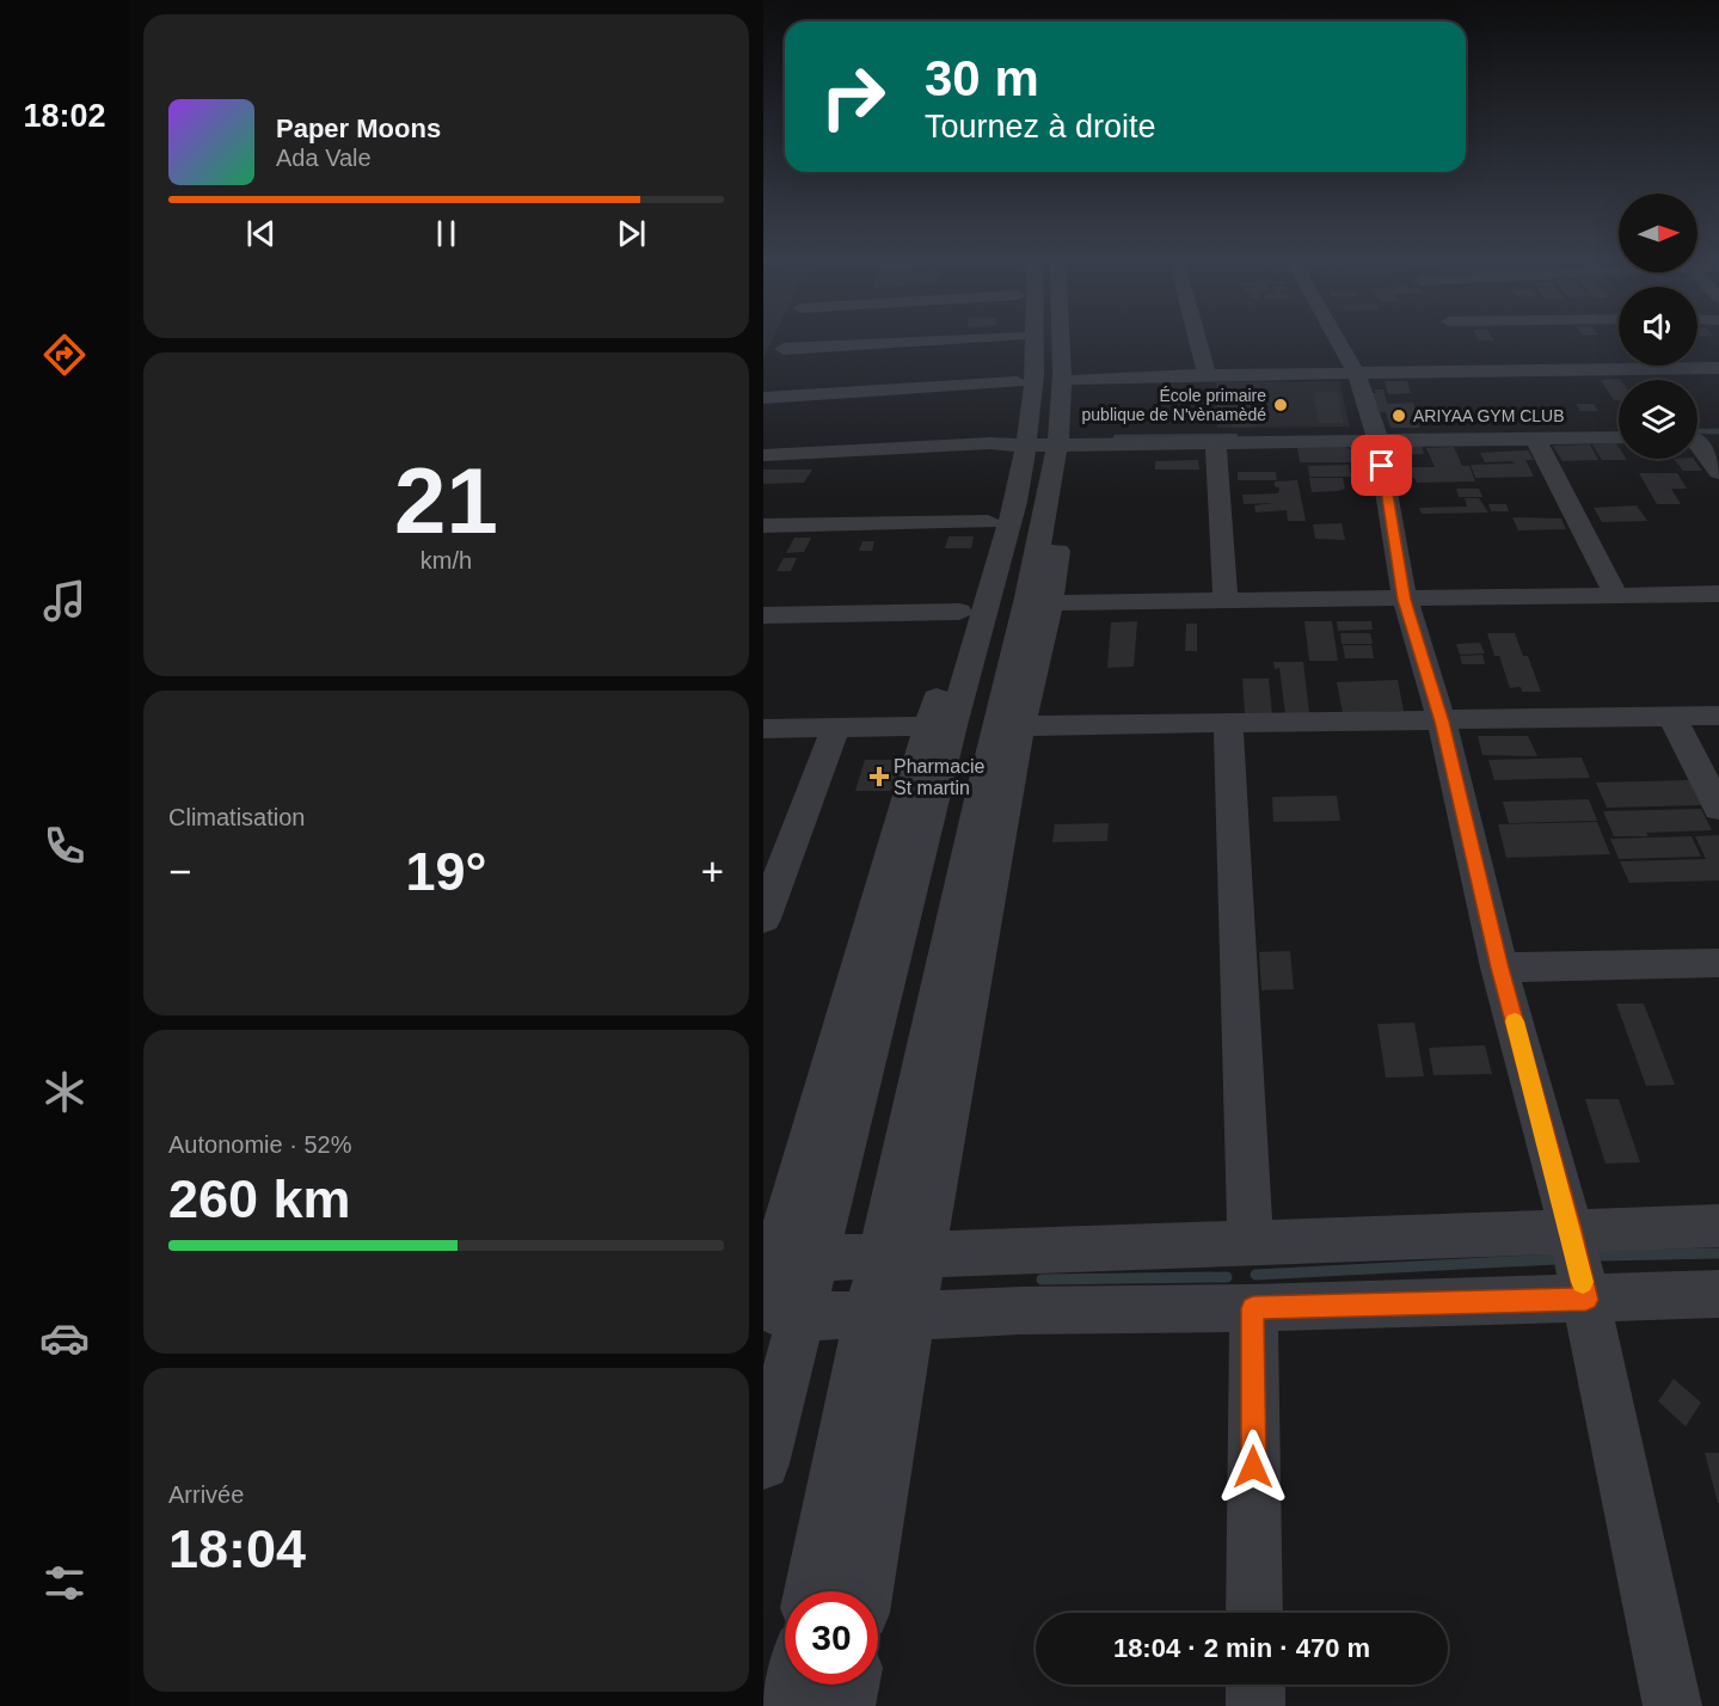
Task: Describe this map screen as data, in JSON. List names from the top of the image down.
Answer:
{
  "places": {
    "other": ["École primaire publique de N'vènamèdé", "ARIYAA GYM CLUB"],
    "health": ["Pharmacie St martin"]
  },
  "north": "right",
  "page": {
    "tabs": "18:02",
    "turn": ["30 m", "Tournez à droite"],
    "song": ["Paper Moons", "Ada Vale"],
    "tile": [
      ["21", "km/h"],
      "Climatisation",
      ["Autonomie · 52%", "260 km"],
      ["Arrivée", "18:04"]
    ],
    "heat": ["−", "19°", "+"],
    "limit": "30",
    "trip": "18:04 · 2 min · 470 m"
  }
}
